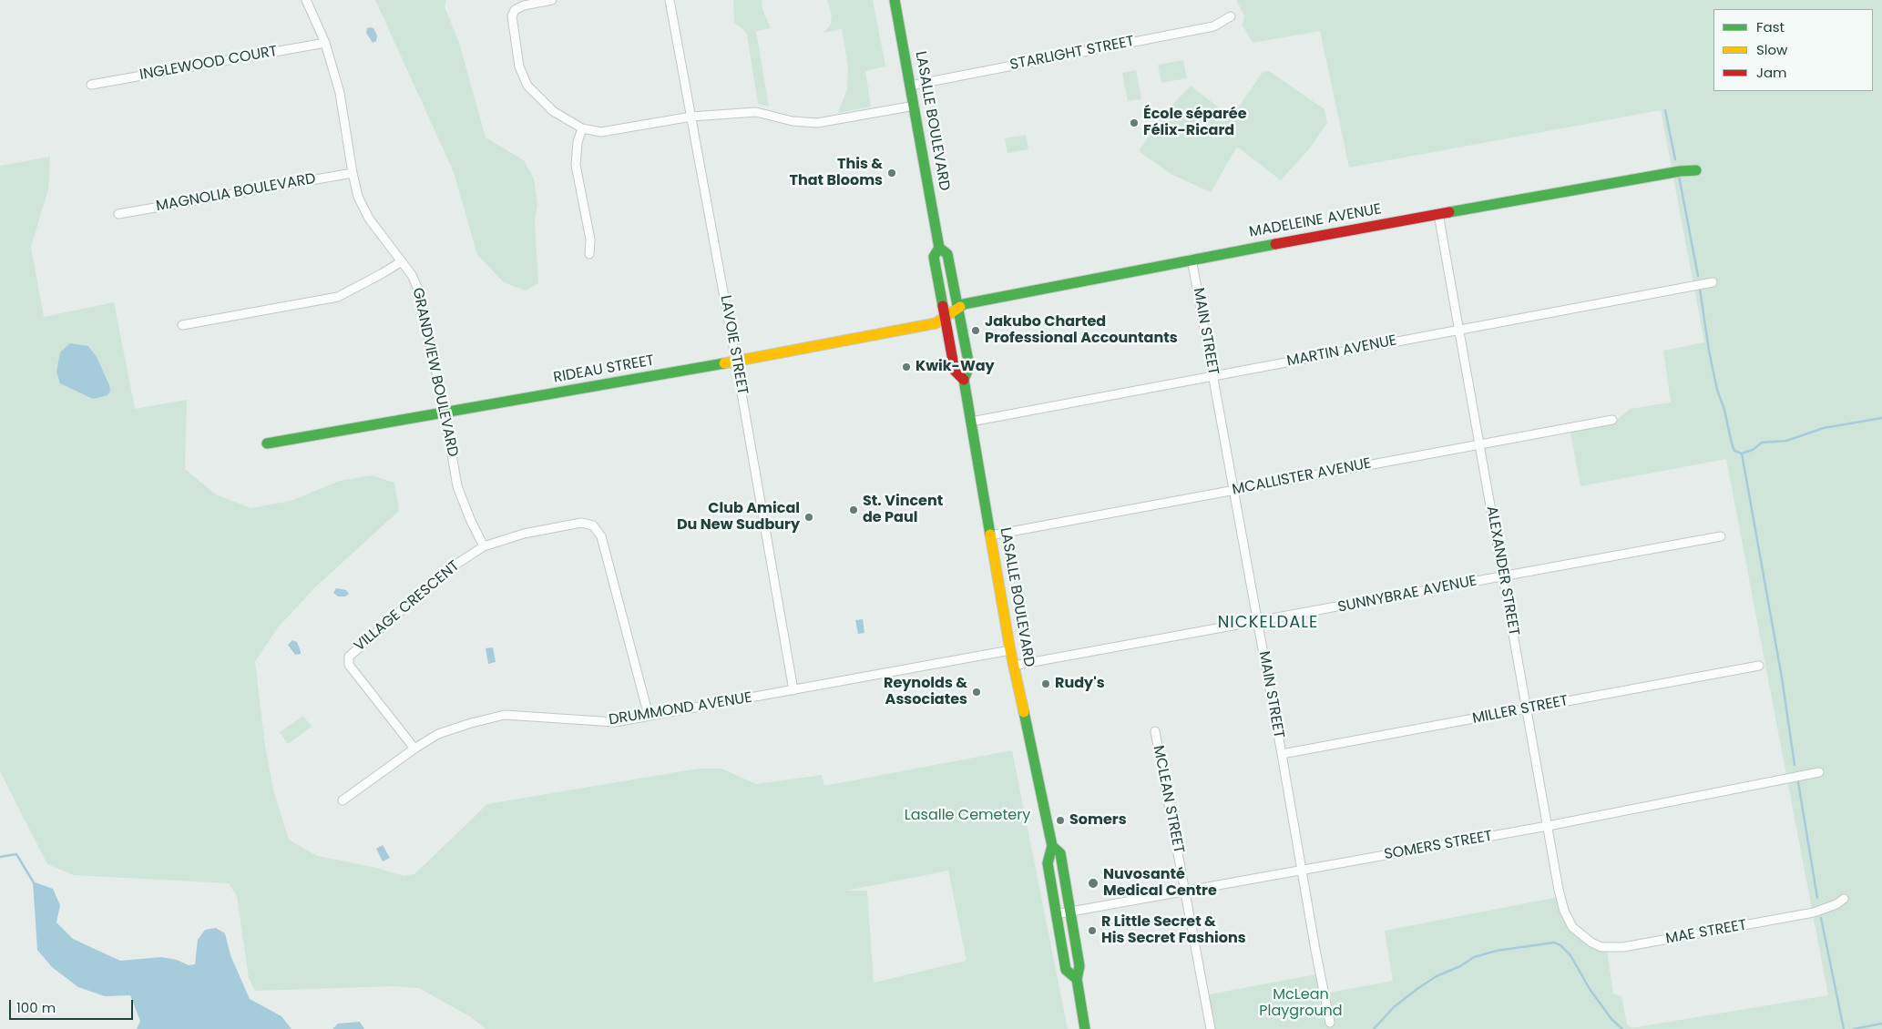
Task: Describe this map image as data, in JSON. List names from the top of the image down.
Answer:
{
  "streets": {
    "street": [
      "STARLIGHT STREET",
      "INGLEWOOD COURT",
      "LASALLE BOULEVARD",
      "MAGNOLIA BOULEVARD",
      "MADELEINE AVENUE",
      "MAIN STREET",
      "LAVOIE STREET",
      "MARTIN AVENUE",
      "RIDEAU STREET",
      "GRANDVIEW BOULEVARD",
      "MCALLISTER AVENUE",
      "ALEXANDER STREET",
      "SUNNYBRAE AVENUE",
      "VILLAGE CRESCENT",
      "DRUMMOND AVENUE",
      "MILLER STREET",
      "MCLEAN STREET",
      "SOMERS STREET",
      "MAE STREET"
    ]
  },
  "crossings": [
    ["STARLIGHT STREET", "LASALLE BOULEVARD"],
    ["INGLEWOOD COURT", "GRANDVIEW BOULEVARD"],
    ["LASALLE BOULEVARD", "MADELEINE AVENUE"],
    ["LASALLE BOULEVARD", "MARTIN AVENUE"],
    ["LASALLE BOULEVARD", "RIDEAU STREET"],
    ["LASALLE BOULEVARD", "MCALLISTER AVENUE"],
    ["LASALLE BOULEVARD", "SUNNYBRAE AVENUE"],
    ["LASALLE BOULEVARD", "DRUMMOND AVENUE"],
    ["LASALLE BOULEVARD", "SOMERS STREET"],
    ["MAGNOLIA BOULEVARD", "GRANDVIEW BOULEVARD"],
    ["MADELEINE AVENUE", "MAIN STREET"],
    ["MADELEINE AVENUE", "RIDEAU STREET"],
    ["MADELEINE AVENUE", "ALEXANDER STREET"],
    ["MAIN STREET", "MARTIN AVENUE"],
    ["MAIN STREET", "MCALLISTER AVENUE"],
    ["MAIN STREET", "SUNNYBRAE AVENUE"],
    ["MAIN STREET", "MILLER STREET"],
    ["MAIN STREET", "SOMERS STREET"],
    ["LAVOIE STREET", "RIDEAU STREET"],
    ["LAVOIE STREET", "DRUMMOND AVENUE"],
    ["MARTIN AVENUE", "ALEXANDER STREET"],
    ["RIDEAU STREET", "GRANDVIEW BOULEVARD"],
    ["GRANDVIEW BOULEVARD", "VILLAGE CRESCENT"],
    ["MCALLISTER AVENUE", "ALEXANDER STREET"],
    ["ALEXANDER STREET", "SUNNYBRAE AVENUE"],
    ["ALEXANDER STREET", "MILLER STREET"],
    ["ALEXANDER STREET", "SOMERS STREET"],
    ["ALEXANDER STREET", "MAE STREET"],
    ["VILLAGE CRESCENT", "DRUMMOND AVENUE"],
    ["MCLEAN STREET", "SOMERS STREET"]
  ],
  "districts": ["NICKELDALE"],
  "parks": ["Lasalle Cemetery", "McLean Playground"],
  "places": [
    "École séparée Félix-Ricard",
    "This & That Blooms",
    "Jakubo Charted Professional Accountants",
    "Kwik-Way",
    "St. Vincent de Paul",
    "Club Amical Du New Sudbury",
    "Rudy's",
    "Reynolds & Associates",
    "Somers",
    "Nuvosanté Medical Centre",
    "R Little Secret & His Secret Fashions"
  ],
  "legend": ["Fast", "Slow", "Jam"],
  "scale_bar": "100 m"
}
